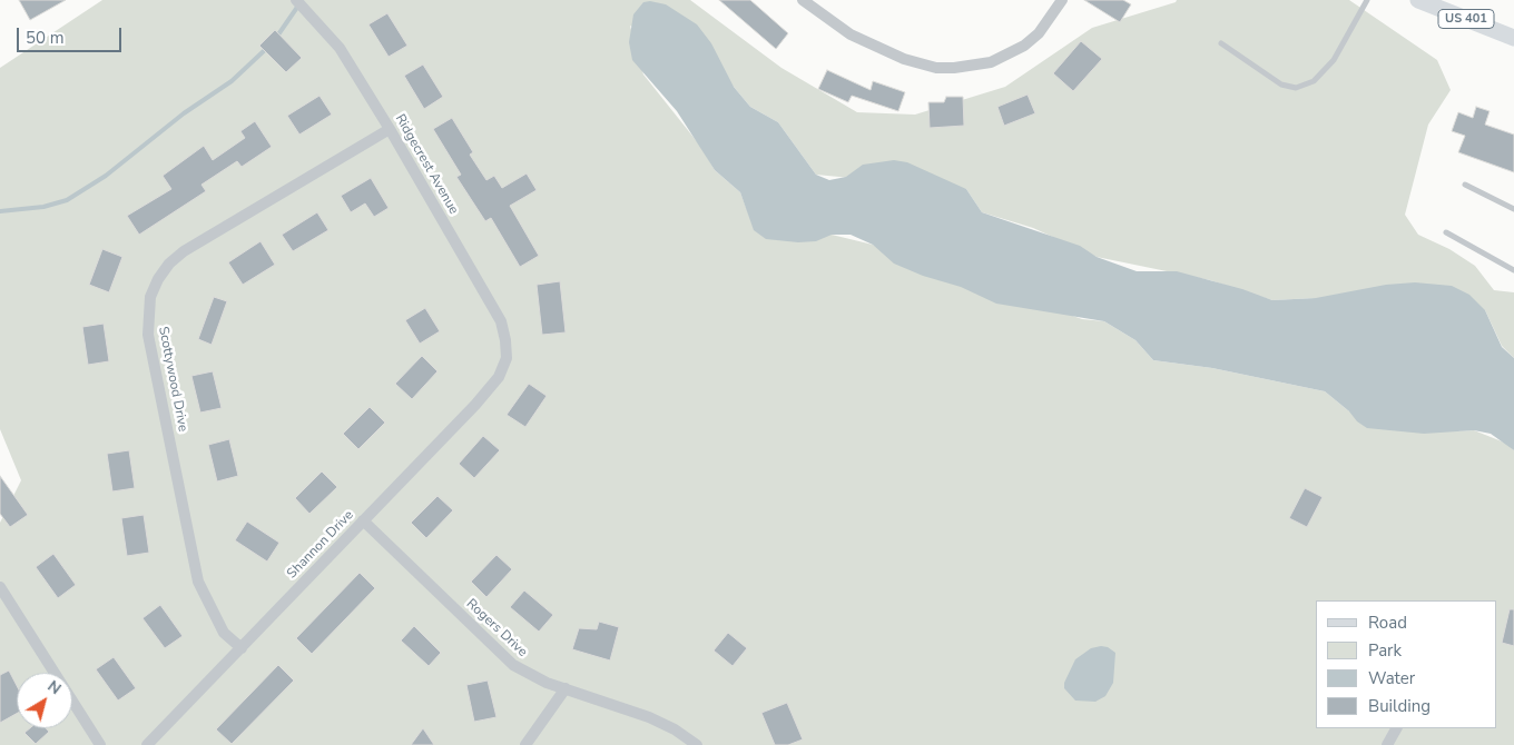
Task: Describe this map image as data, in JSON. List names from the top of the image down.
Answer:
{
  "streets": {
    "main road": ["US 401"],
    "street": [
      "Ridgecrest Avenue",
      "Scottywood Drive",
      "Shannon Drive",
      "Rogers Drive"
    ]
  },
  "crossings": [
    ["Ridgecrest Avenue", "Scottywood Drive"],
    ["Ridgecrest Avenue", "Shannon Drive"],
    ["Scottywood Drive", "Shannon Drive"],
    ["Shannon Drive", "Rogers Drive"]
  ],
  "legend": [
    "Road",
    "Park",
    "Water",
    "Building"
  ],
  "scale_bar": "50 m",
  "north": "top right"
}
